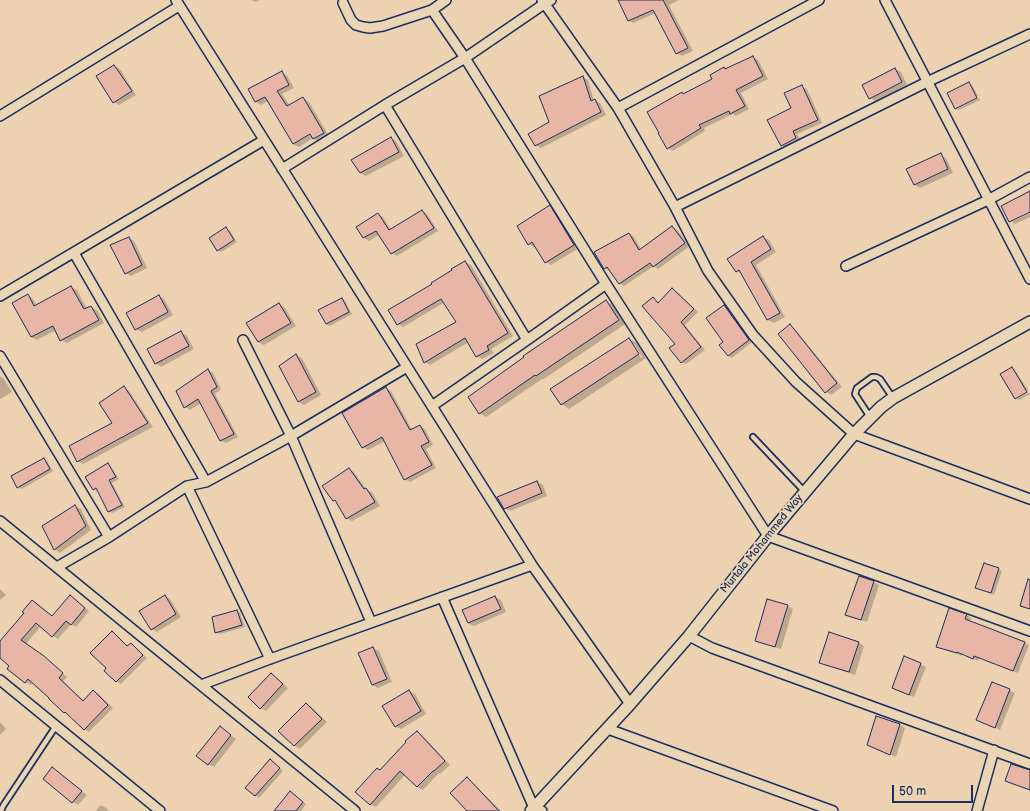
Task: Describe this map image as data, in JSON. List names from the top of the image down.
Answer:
{
  "streets": {
    "street": ["Murtala Mohammed Way"]
  },
  "scale_bar": "50 m"
}
